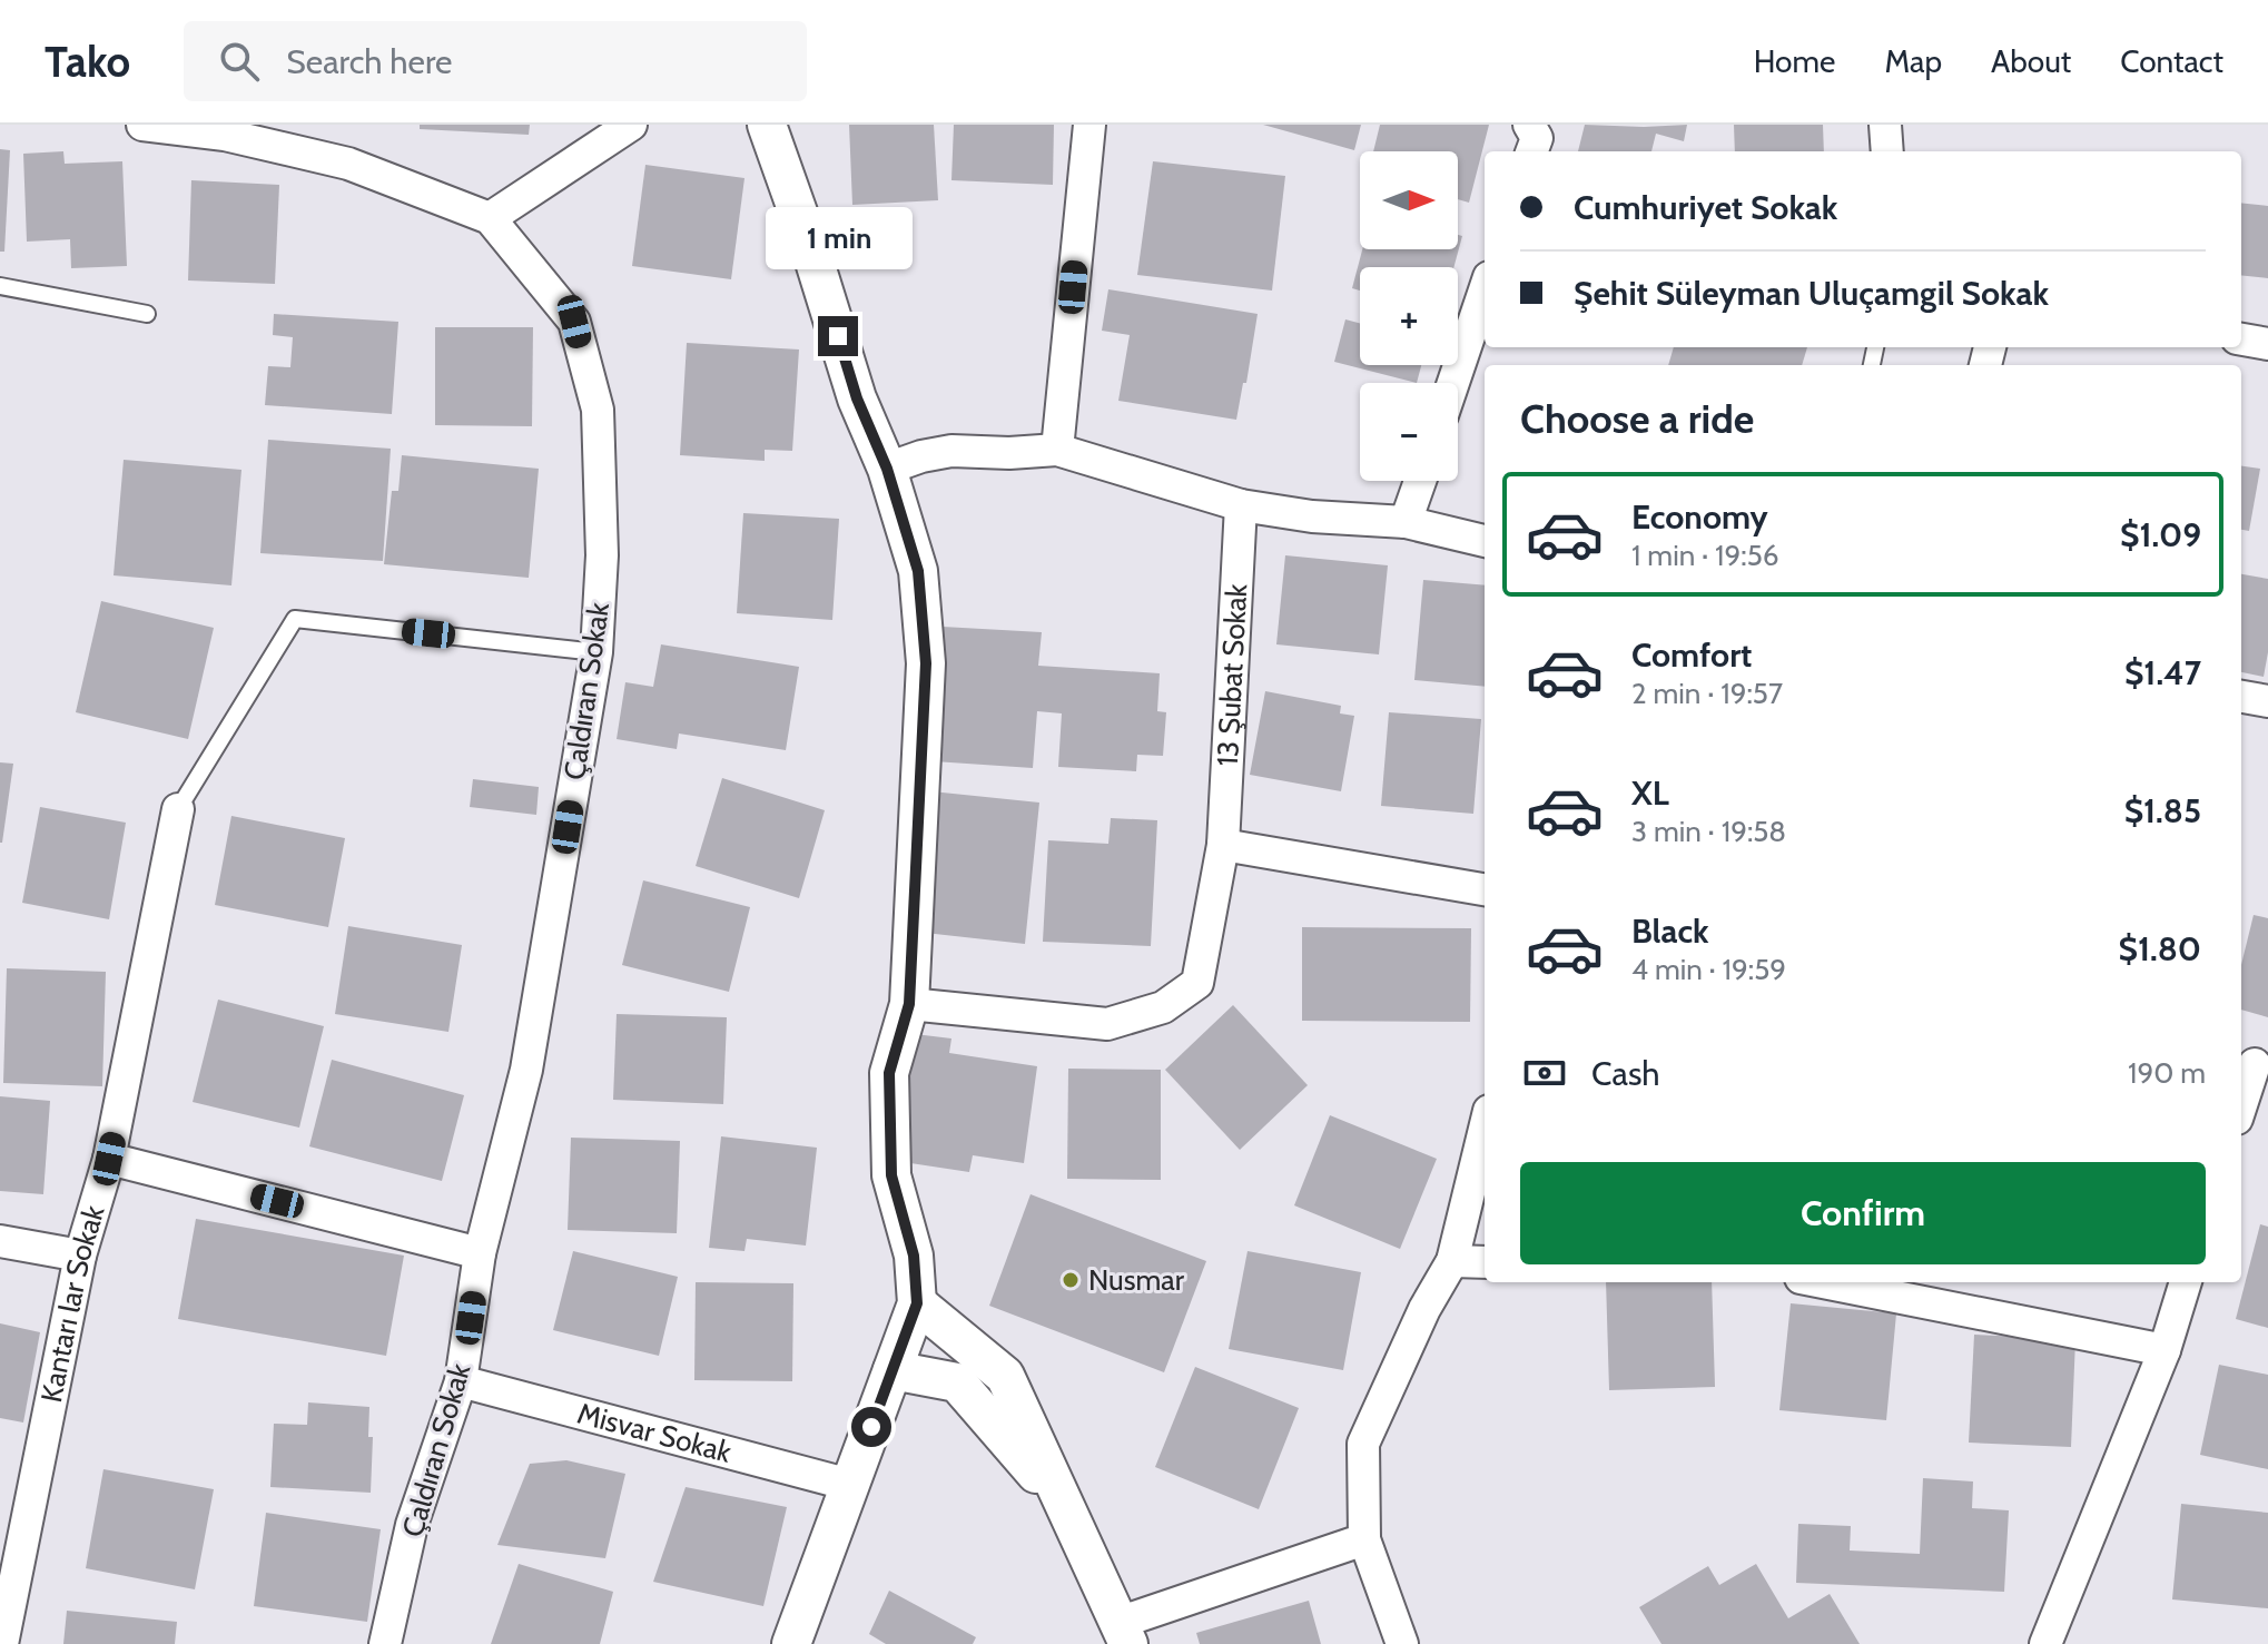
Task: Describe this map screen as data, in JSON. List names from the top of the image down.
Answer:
{
  "streets": {
    "street": [
      "13 Şubat Sokak",
      "Çaldıran Sokak",
      "Kantarı lar Sokak",
      "Misvar Sokak"
    ]
  },
  "crossings": [
    ["Çaldıran Sokak", "Misvar Sokak"]
  ],
  "places": ["Nusmar"],
  "north": "right",
  "page": {
    "header": "Tako",
    "search": "Search here",
    "nav": [
      "Home",
      "Map",
      "About",
      "Contact"
    ],
    "map_buttons": ["+", "−"],
    "banner": ["Cumhuriyet Sokak", "Şehit Süleyman Uluçamgil Sokak"],
    "bubble": "1 min",
    "heading": "Choose a ride",
    "list": [
      {
        "name": "Economy",
        "note": "1 min · 19:56",
        "value": "$1.09"
      },
      {
        "name": "Comfort",
        "note": "2 min · 19:57",
        "value": "$1.47"
      },
      {
        "name": "XL",
        "note": "3 min · 19:58",
        "value": "$1.85"
      },
      {
        "name": "Black",
        "note": "4 min · 19:59",
        "value": "$1.80"
      }
    ],
    "pay": ["Cash", "190 m"],
    "buttons": "Confirm"
  }
}
